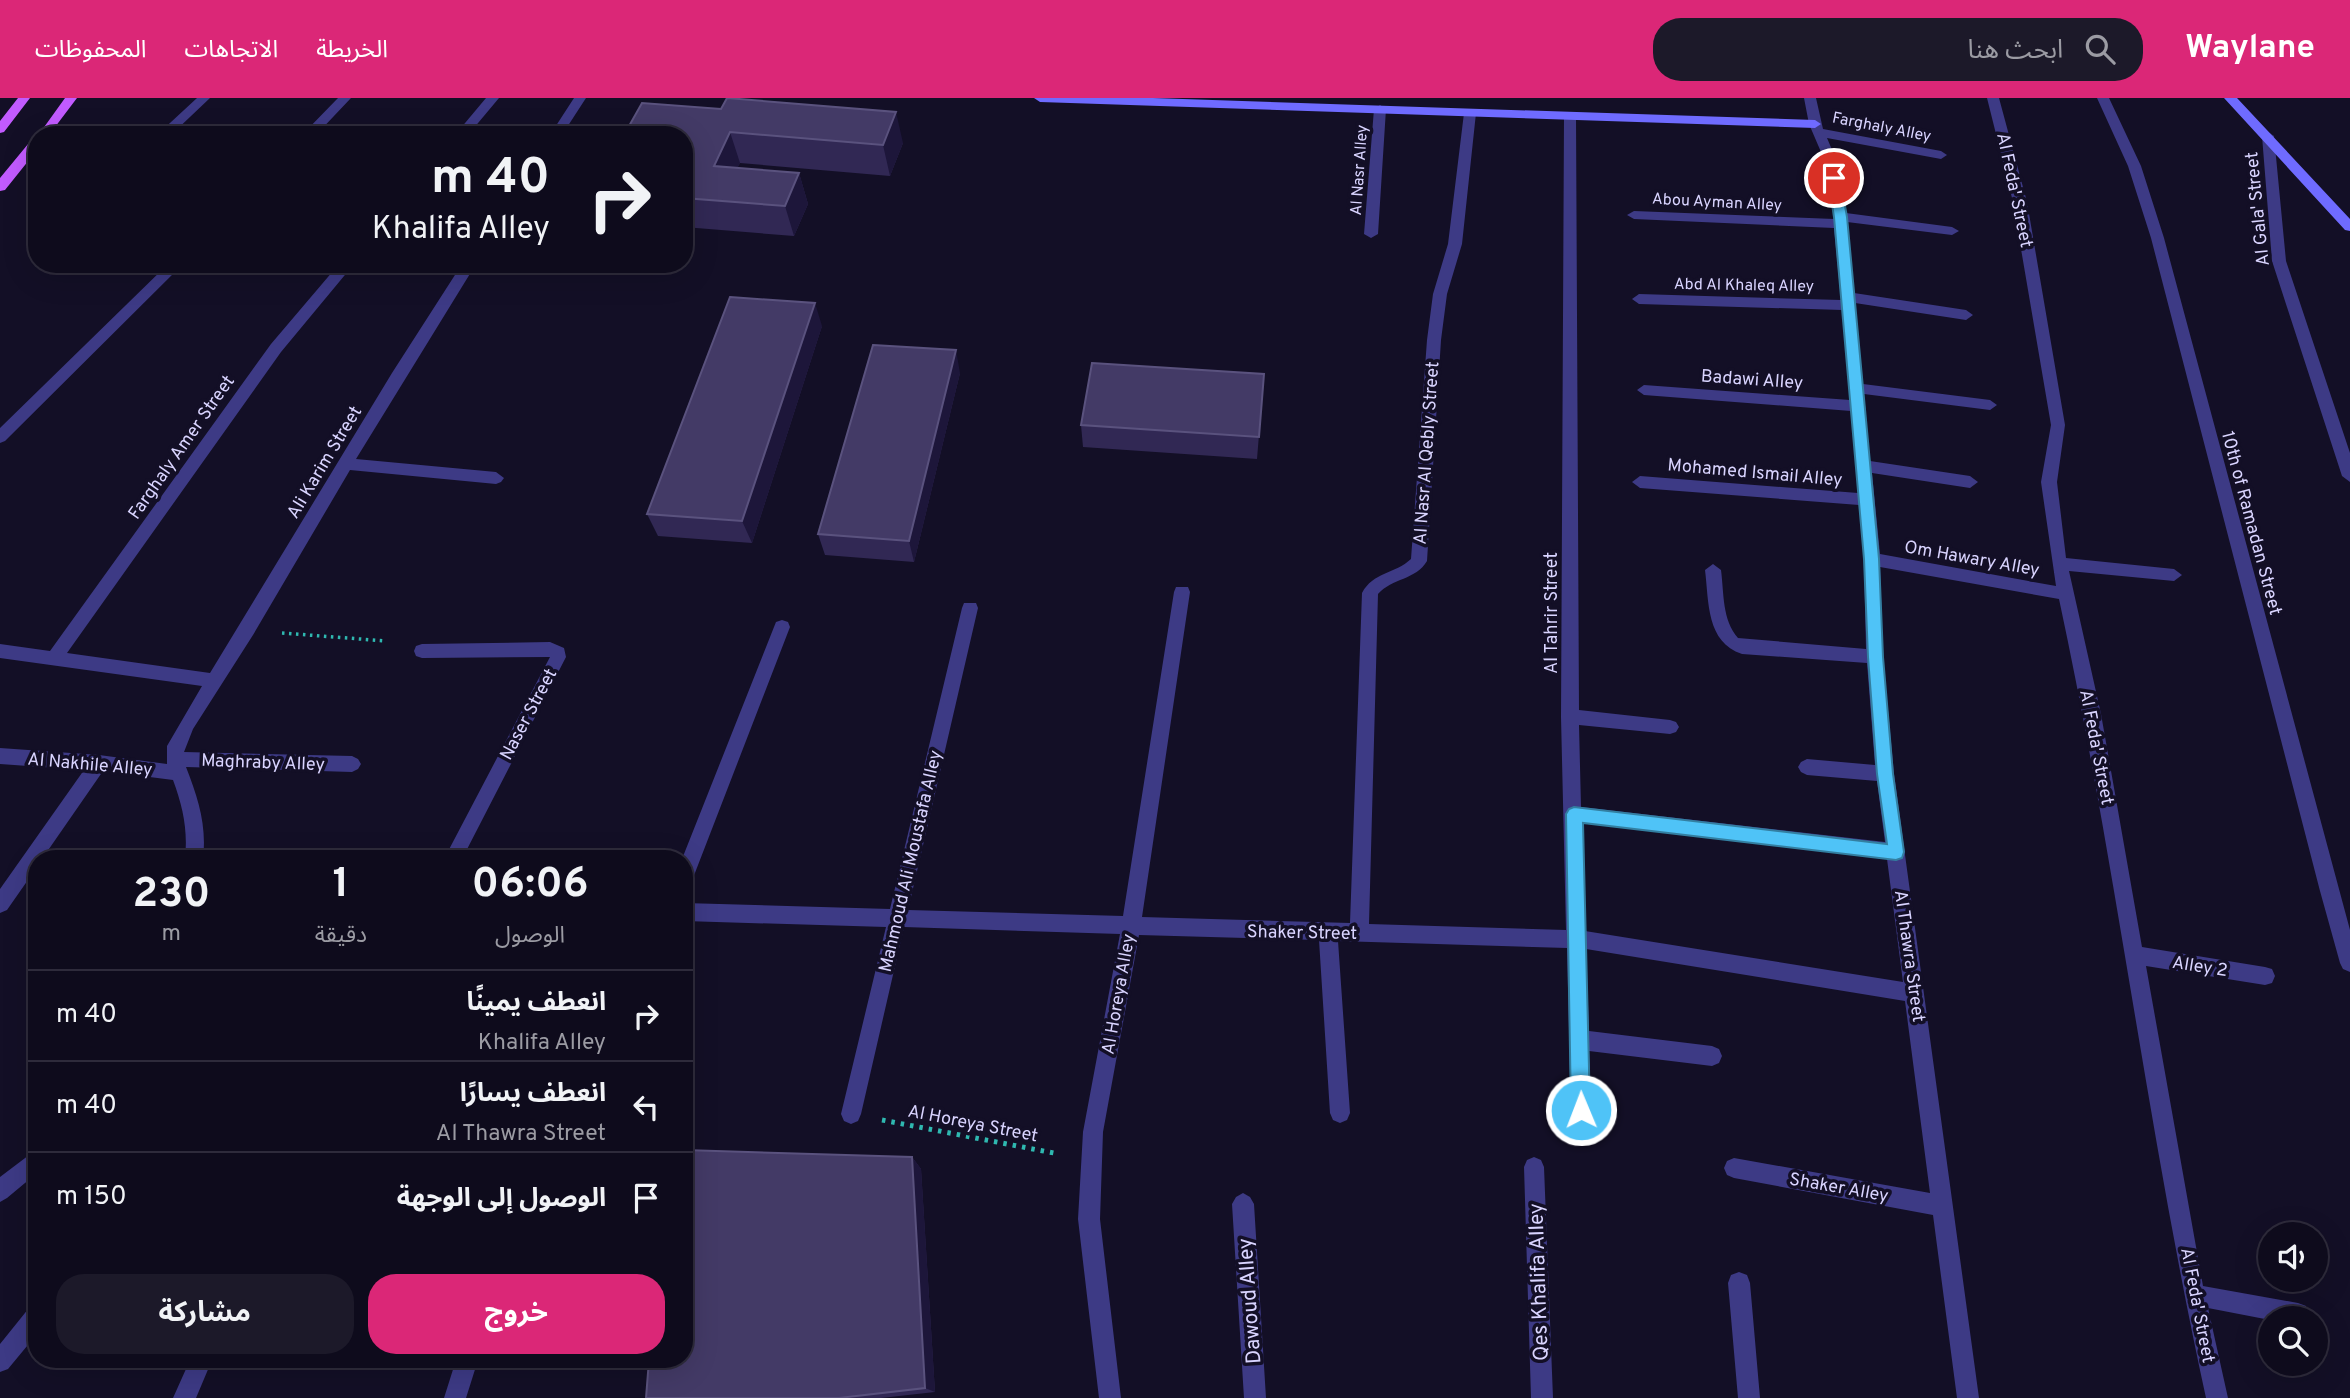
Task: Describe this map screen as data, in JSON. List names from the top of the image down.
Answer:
{
  "streets": {
    "street": [
      "Farghaly Alley",
      "Al Nasr Alley",
      "Al Feda' Street",
      "Abou Ayman Alley",
      "Al Gala' Street",
      "Abd Al Khaleq Alley",
      "Badawi Alley",
      "Farghaly Amer Street",
      "Al Nasr Al Qebly Street",
      "Ali Karim Street",
      "Mohamed Ismail Alley",
      "10th of Ramadan Street",
      "Om Hawary Alley",
      "Al Tahrir Street",
      "Naser Street",
      "Maghraby Alley",
      "Al Nakhile Alley",
      "Mahmoud Ali Moustafa Alley",
      "Shaker Street",
      "Al Thawra Street",
      "Alley 2",
      "Al Horeya Alley",
      "Shaker Alley",
      "Qes Khalifa Alley",
      "Dawoud Alley"
    ],
    "path": ["Al Horeya Street"]
  },
  "crossings": [
    ["Farghaly Alley", "Al Thawra Street"],
    ["Al Feda' Street", "Om Hawary Alley"],
    ["Al Feda' Street", "Alley 2"],
    ["Abou Ayman Alley", "Al Thawra Street"],
    ["Abd Al Khaleq Alley", "Al Thawra Street"],
    ["Badawi Alley", "Al Thawra Street"],
    ["Al Nasr Al Qebly Street", "Shaker Street"],
    ["Ali Karim Street", "Maghraby Alley"],
    ["Ali Karim Street", "Al Nakhile Alley"],
    ["Mohamed Ismail Alley", "Al Thawra Street"],
    ["Om Hawary Alley", "Al Thawra Street"],
    ["Al Tahrir Street", "Shaker Street"],
    ["Maghraby Alley", "Al Nakhile Alley"],
    ["Mahmoud Ali Moustafa Alley", "Shaker Street"],
    ["Mahmoud Ali Moustafa Alley", "Al Horeya Street"],
    ["Shaker Street", "Al Thawra Street"],
    ["Shaker Street", "Al Horeya Alley"],
    ["Al Thawra Street", "Shaker Alley"],
    ["Al Horeya Alley", "Al Horeya Street"]
  ],
  "page": {
    "header": "Waylane",
    "search": "ابحث هنا",
    "nav": ["الخريطة", "الاتجاهات", "المحفوظات"],
    "turn": ["40 m", "Khalifa Alley"],
    "eta": [
      "06:06",
      "الوصول",
      "1",
      "دقيقة",
      "230",
      "m"
    ],
    "list": [
      {
        "name": "انعطف يمينًا",
        "note": "Khalifa Alley",
        "value": "40 m"
      },
      {
        "name": "انعطف يسارًا",
        "note": "Al Thawra Street",
        "value": "40 m"
      },
      {
        "name": "الوصول إلى الوجهة",
        "value": "150 m"
      }
    ],
    "buttons": ["خروج", "مشاركة"]
  }
}
